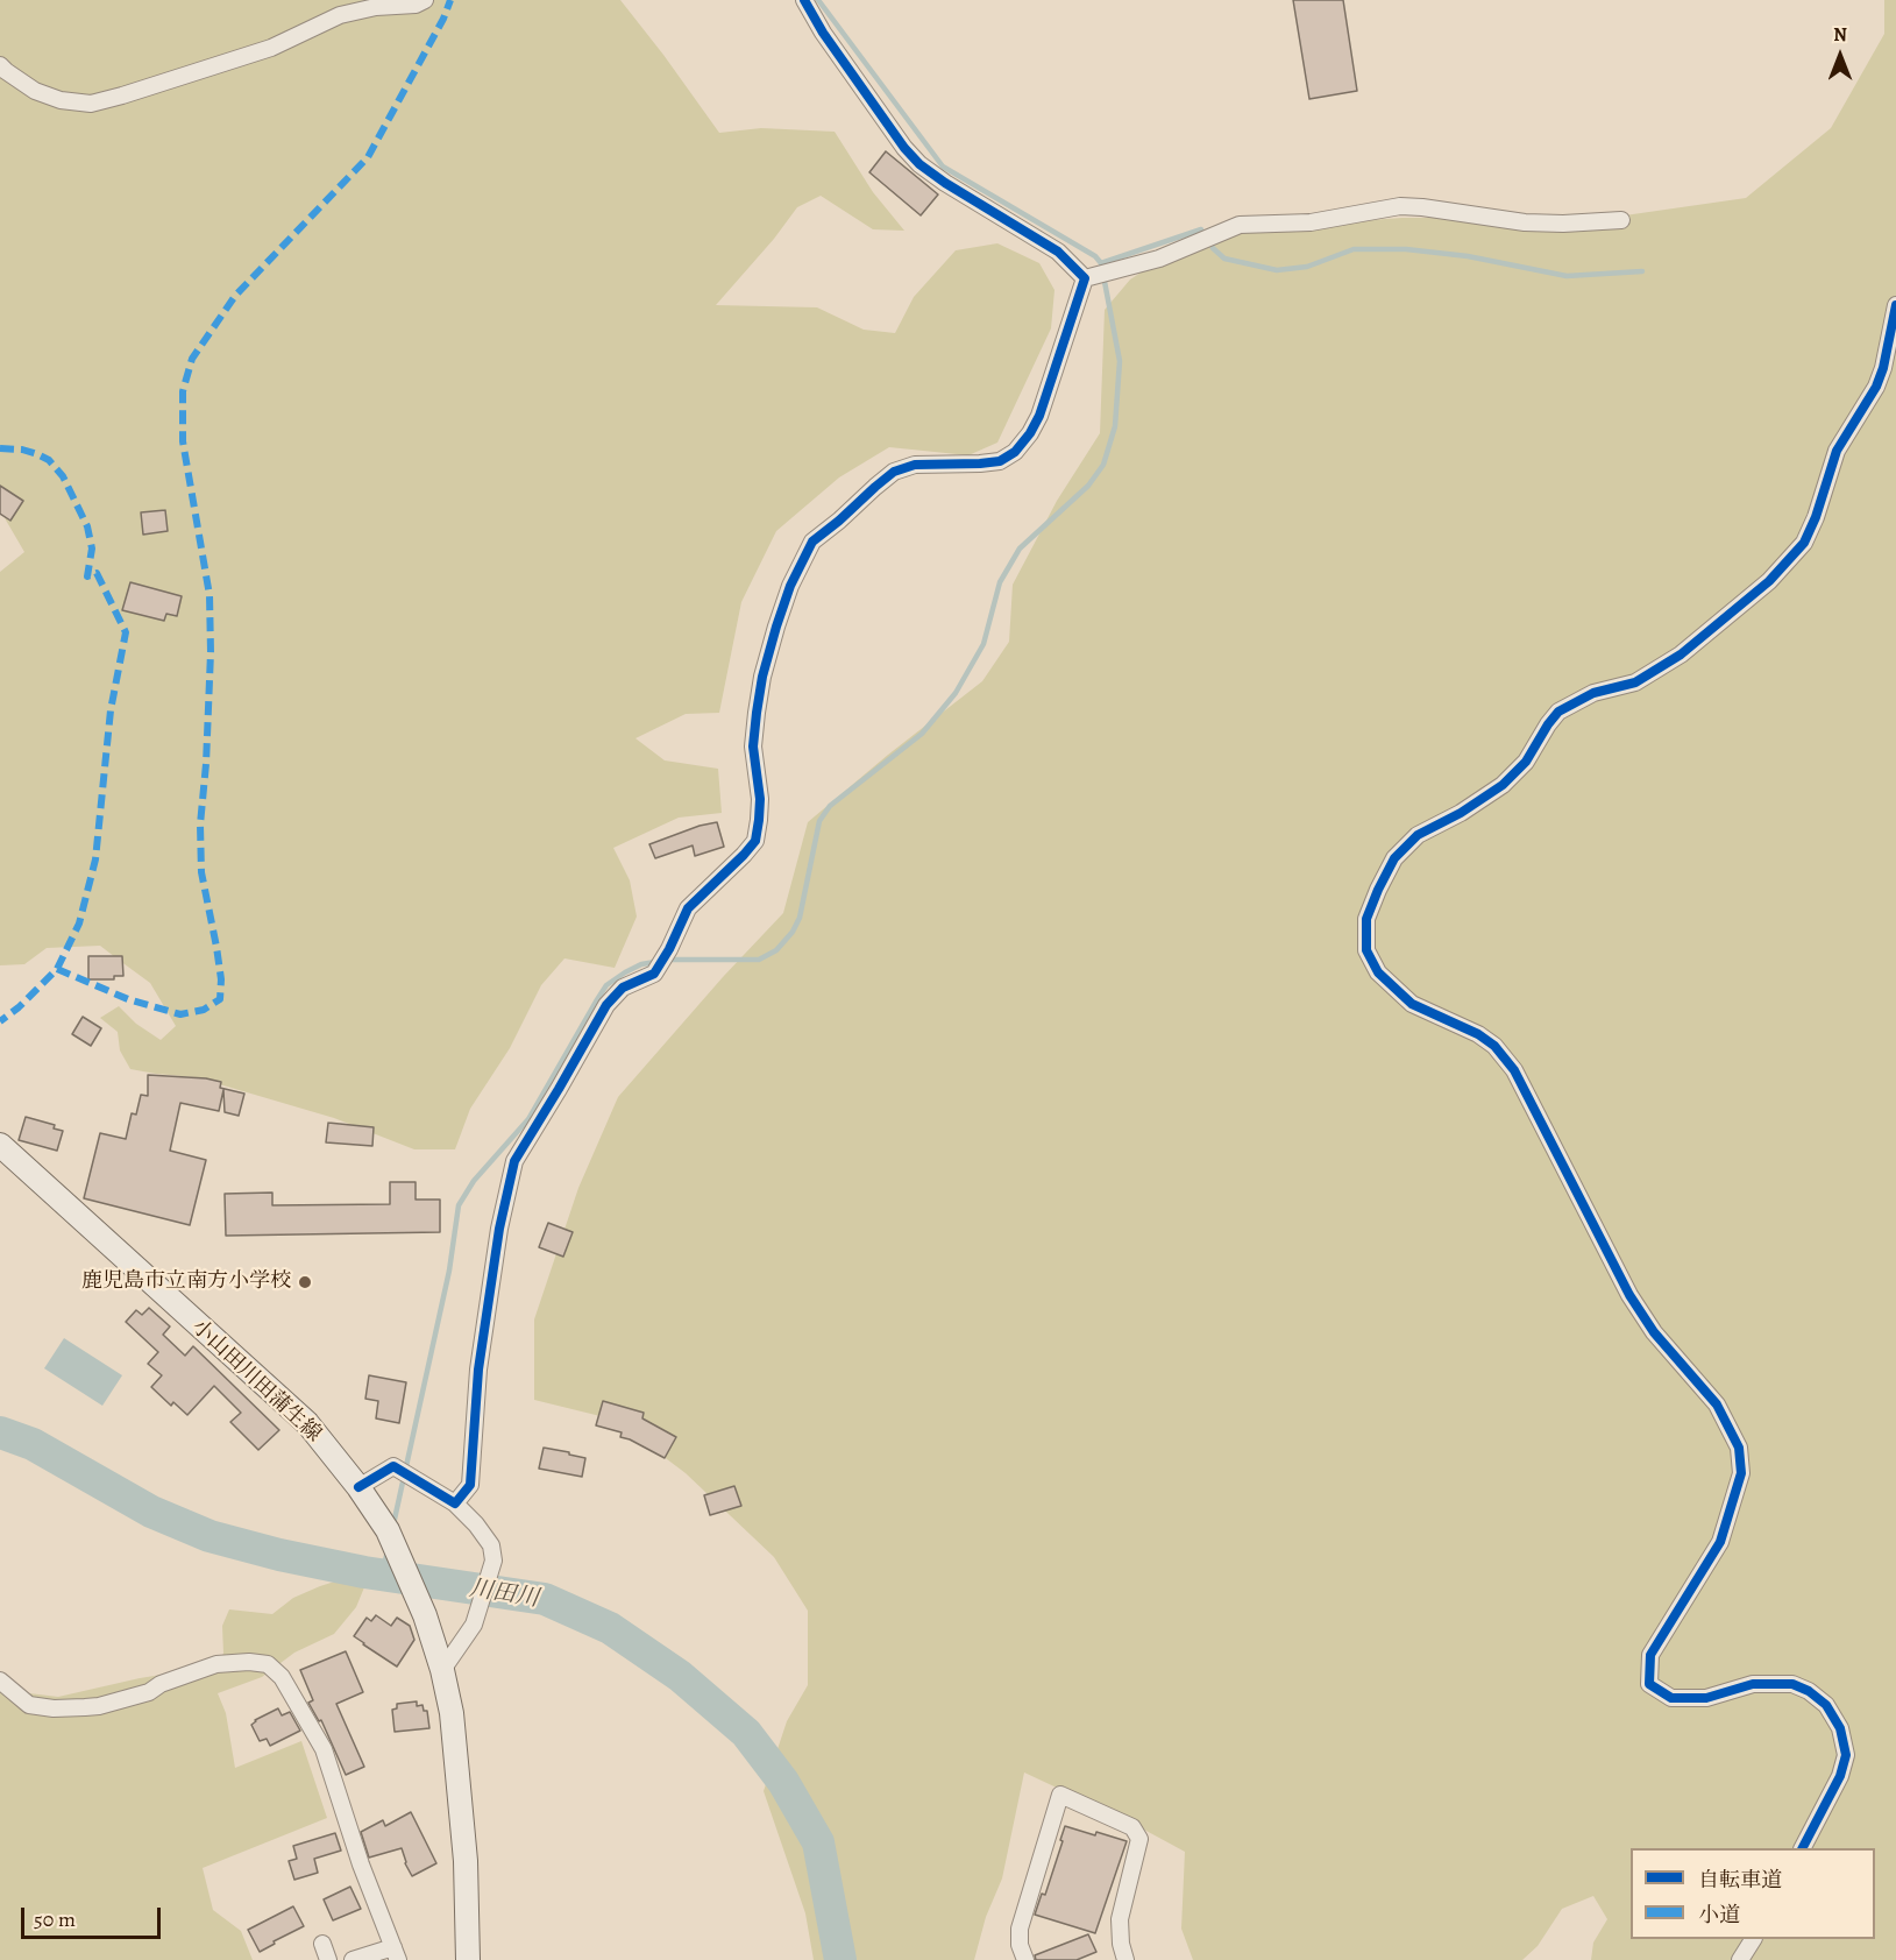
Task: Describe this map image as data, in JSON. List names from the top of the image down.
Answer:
{
  "streets": {
    "main road": ["小山田川田蒲生線"]
  },
  "water": ["川田川"],
  "places": ["鹿児島市立南方小学校"],
  "legend": ["自転車道", "小道"],
  "scale_bar": "50 m",
  "north": "top"
}
